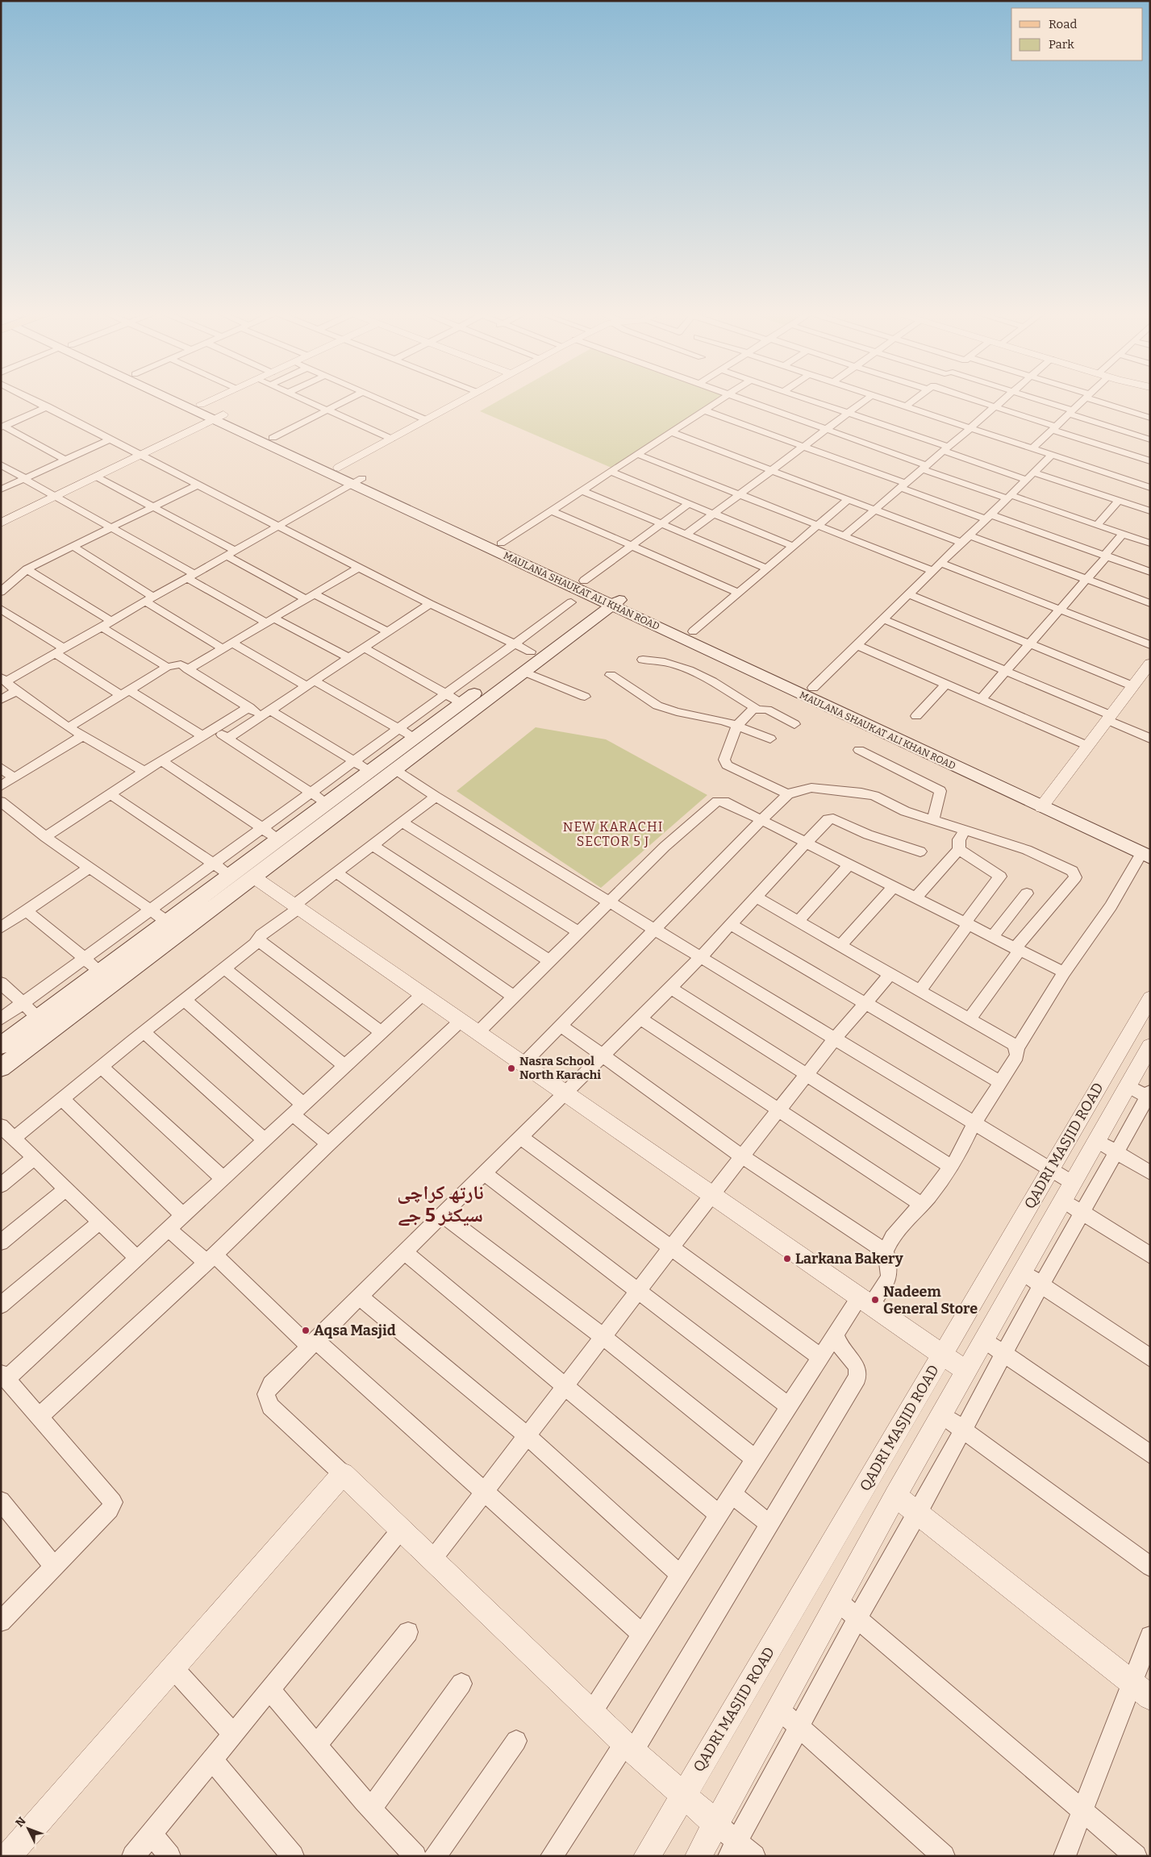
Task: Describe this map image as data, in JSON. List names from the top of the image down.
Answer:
{
  "streets": {
    "main road": ["MAULANA SHAUKAT ALI KHAN ROAD"],
    "street": ["QADRI MASJID ROAD"]
  },
  "districts": ["NEW KARACHI SECTOR 5 J", "نارتھ کراچی سیکٹر 5 جے"],
  "places": [
    "Nasra School North Karachi",
    "Larkana Bakery",
    "Nadeem General Store",
    "Aqsa Masjid"
  ],
  "legend": ["Road", "Park"],
  "north": "top left"
}
